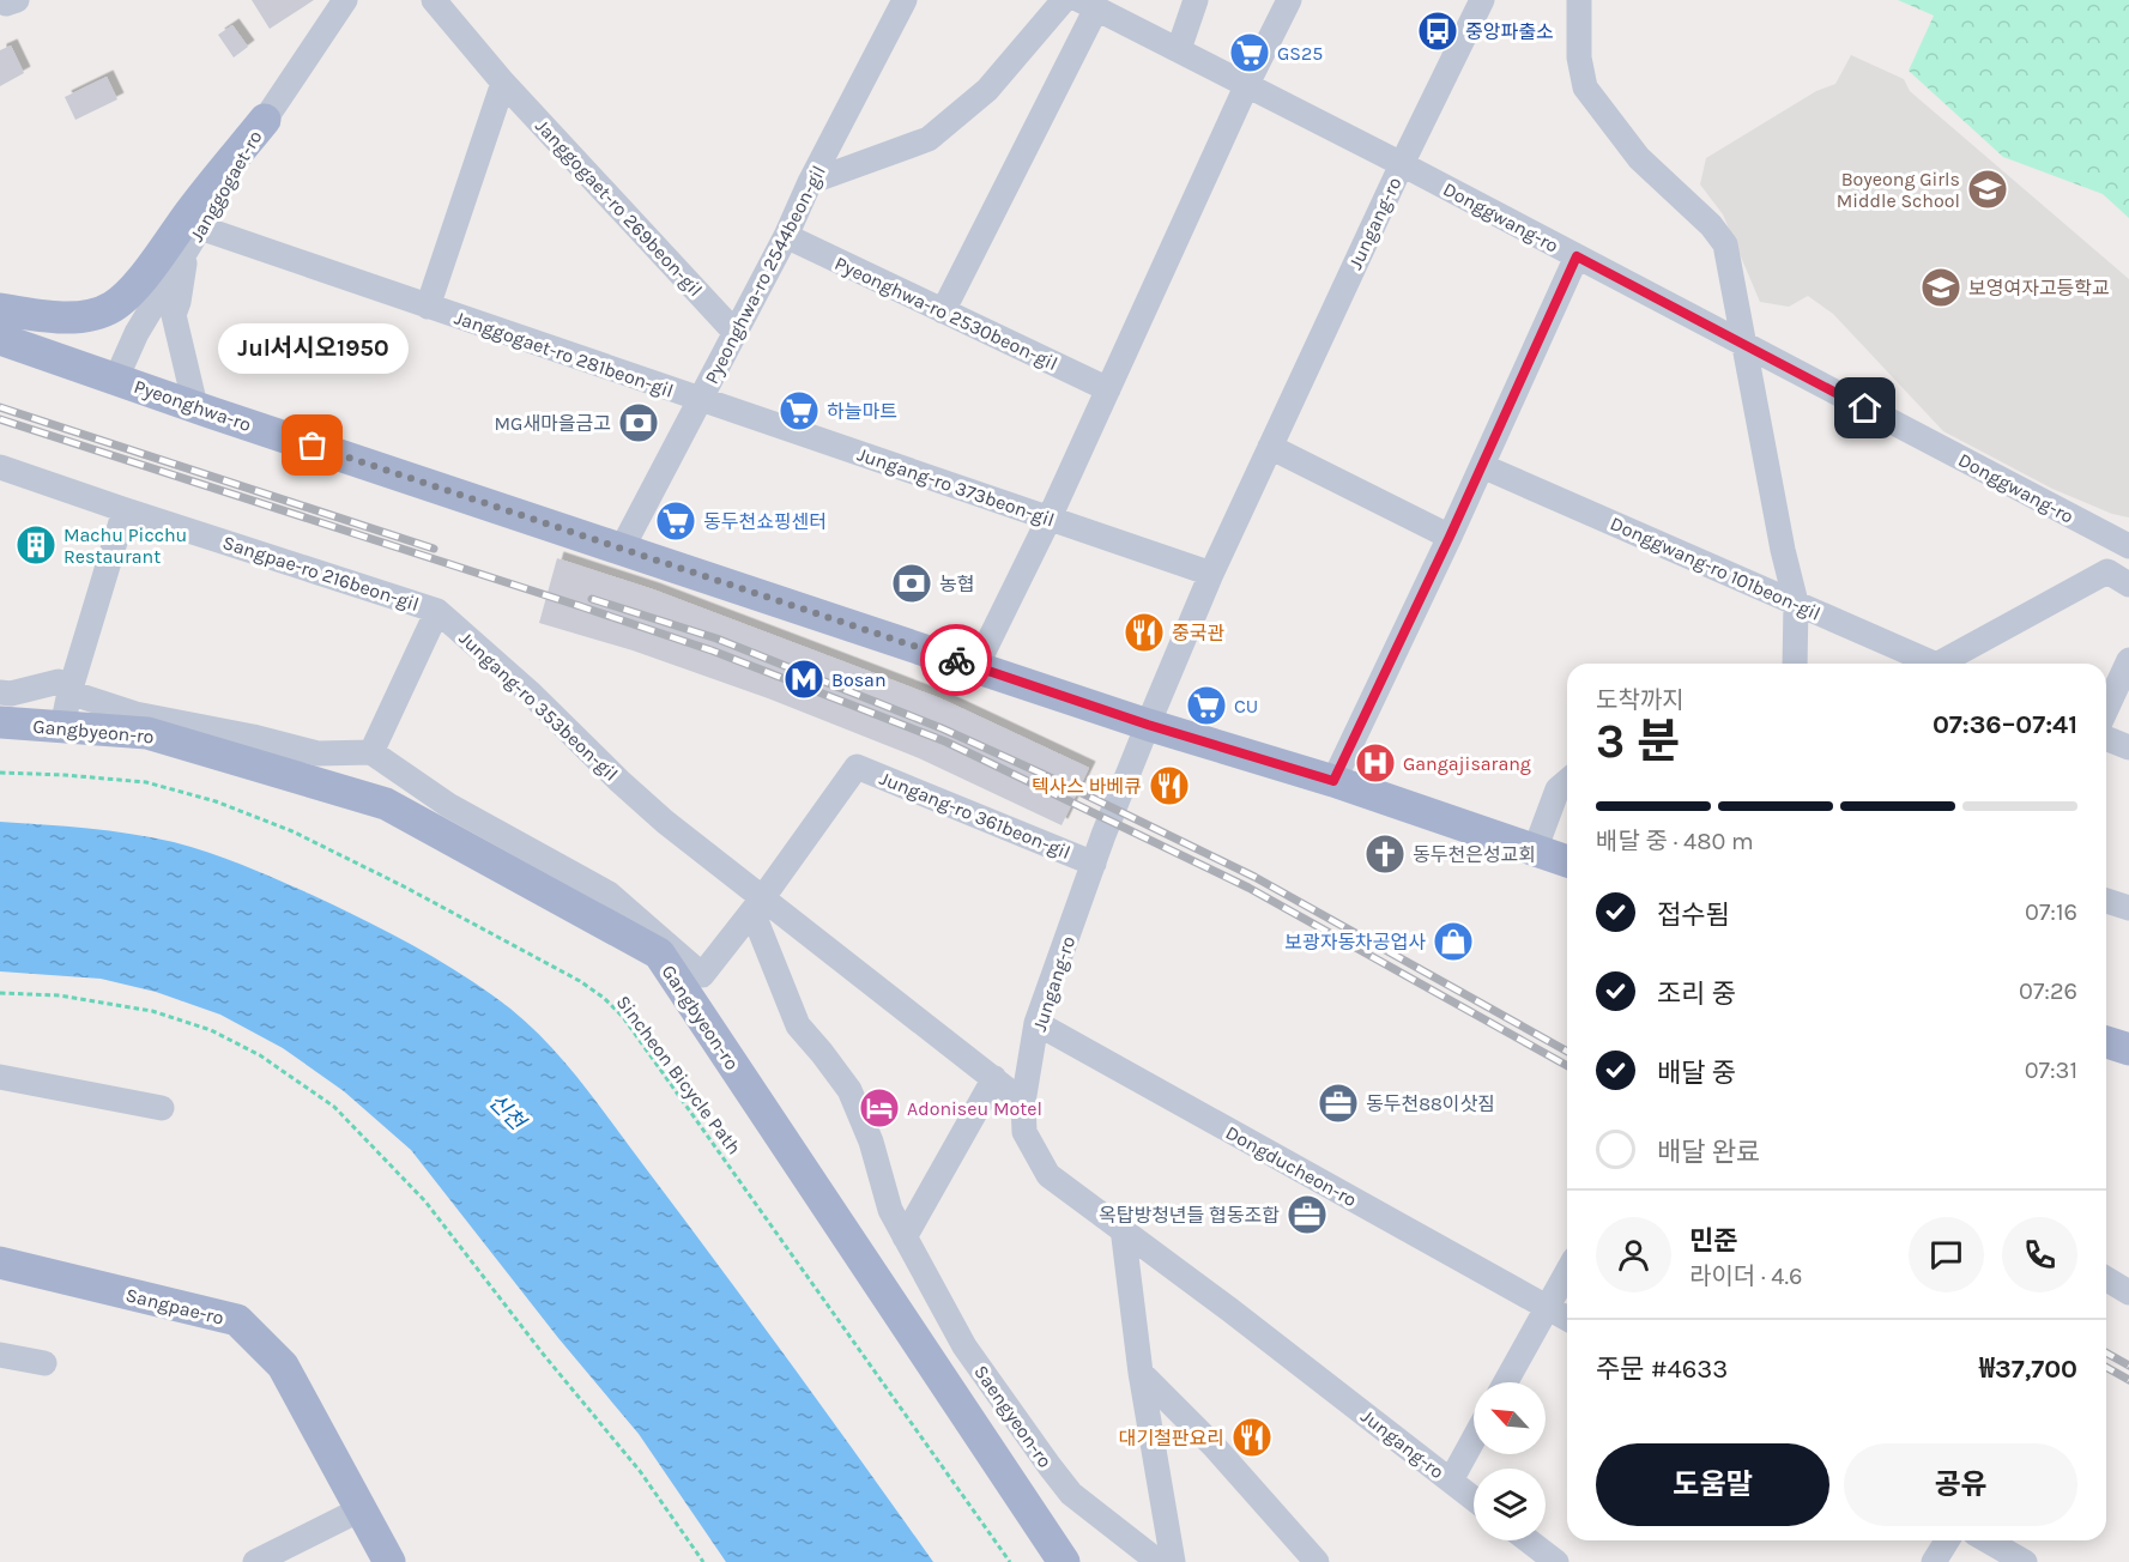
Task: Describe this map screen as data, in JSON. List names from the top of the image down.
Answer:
{
  "streets": {
    "main road": ["Pyeonghwa-ro", "Gangbyeon-ro", "Sangpae-ro"],
    "street": [
      "Janggogaet-ro",
      "Janggogaet-ro 269beon-gil",
      "Donggwang-ro",
      "Jungang-ro",
      "Pyeonghwa-ro 2544beon-gil",
      "Pyeonghwa-ro 2530beon-gil",
      "Janggogaet-ro 281beon-gil",
      "Jungang-ro 373beon-gil",
      "Donggwang-ro 101beon-gil",
      "Sangpae-ro 216beon-gil",
      "Jungang-ro 353beon-gil",
      "Jungang-ro 361beon-gil",
      "Dongducheon-ro",
      "Saengyeon-ro"
    ],
    "path": ["Sincheon Bicycle Path"]
  },
  "crossings": [
    ["Janggogaet-ro", "Janggogaet-ro 281beon-gil"],
    ["Janggogaet-ro", "Pyeonghwa-ro"],
    ["Janggogaet-ro 269beon-gil", "Pyeonghwa-ro 2544beon-gil"],
    ["Janggogaet-ro 269beon-gil", "Janggogaet-ro 281beon-gil"],
    ["Donggwang-ro", "Jungang-ro"],
    ["Donggwang-ro", "Pyeonghwa-ro 2530beon-gil"],
    ["Jungang-ro", "Pyeonghwa-ro"],
    ["Jungang-ro", "Jungang-ro 373beon-gil"],
    ["Jungang-ro", "Jungang-ro 353beon-gil"],
    ["Jungang-ro", "Jungang-ro 361beon-gil"],
    ["Jungang-ro", "Dongducheon-ro"],
    ["Pyeonghwa-ro 2544beon-gil", "Pyeonghwa-ro 2530beon-gil"],
    ["Pyeonghwa-ro 2544beon-gil", "Janggogaet-ro 281beon-gil"],
    ["Pyeonghwa-ro 2544beon-gil", "Pyeonghwa-ro"],
    ["Pyeonghwa-ro 2544beon-gil", "Jungang-ro 373beon-gil"],
    ["Janggogaet-ro 281beon-gil", "Jungang-ro 373beon-gil"],
    ["Sangpae-ro 216beon-gil", "Jungang-ro 353beon-gil"],
    ["Jungang-ro 353beon-gil", "Jungang-ro 361beon-gil"]
  ],
  "water": ["신천"],
  "places": {
    "bus stop": ["중앙파출소"],
    "supermarket": [
      "GS25",
      "하늘마트",
      "동두천쇼핑센터",
      "CU"
    ],
    "school or university": ["Boyeong Girls Middle School", "보영여자고등학교"],
    "bank": ["MG새마을금고", "농협"],
    "other": ["Jul서시오1950"],
    "building": ["Machu Picchu Restaurant"],
    "restaurant": ["중국관", "텍사스 바베큐", "대기철판요리"],
    "metro station": ["Bosan"],
    "hospital": ["Gangajisarang"],
    "church": ["동두천은성교회"],
    "shop": ["보광자동차공업사"],
    "office": ["동두천88이삿짐", "옥탑방청년들 협동조합"],
    "hotel": ["Adoniseu Motel"]
  },
  "north": "top left",
  "page": {
    "bubble": "Jul서시오1950",
    "heading": ["3 분", "도착까지", "07:36–07:41"],
    "panel": [
      "민준",
      "라이더 · 4.6",
      "주문 #4633",
      "₩37,700"
    ],
    "bar": "배달 중 · 480 m",
    "list": [
      ["접수됨", "07:16"],
      ["조리 중", "07:26"],
      ["배달 중", "07:31"],
      "배달 완료"
    ],
    "buttons": ["도움말", "공유"]
  }
}
